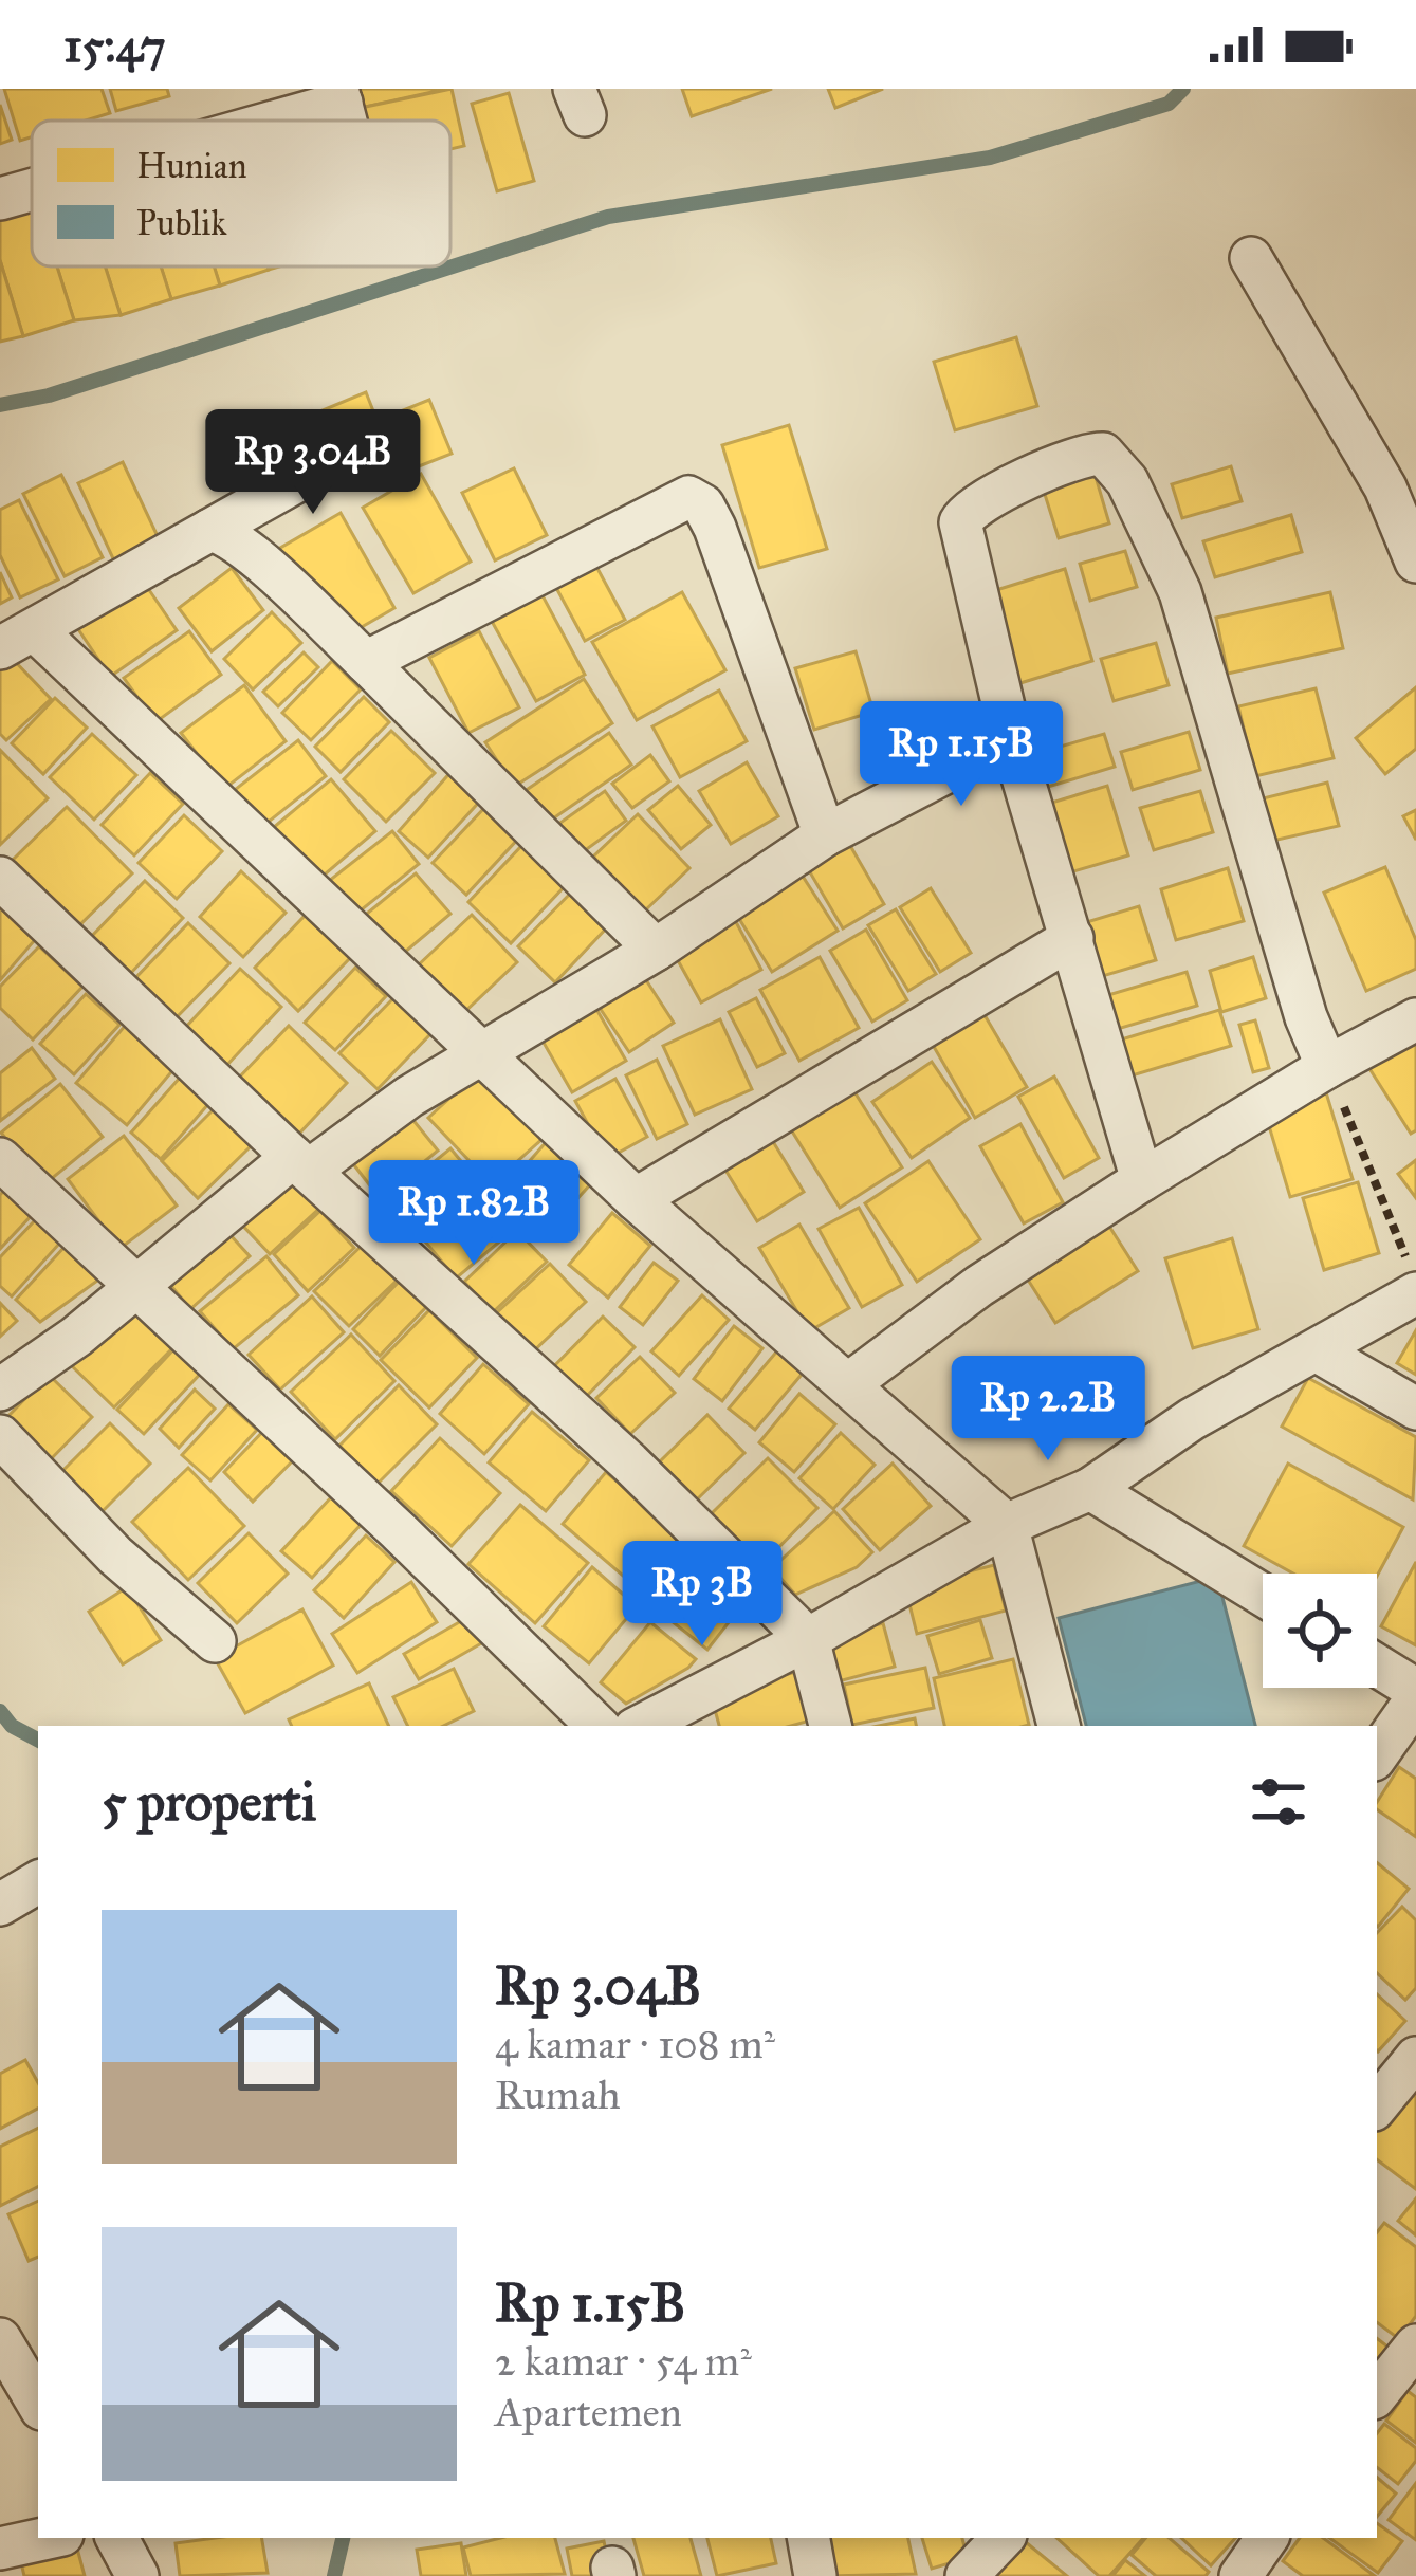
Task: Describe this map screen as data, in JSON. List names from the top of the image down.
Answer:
{
  "legend": ["Hunian", "Publik"],
  "page": {
    "status": "15:47",
    "price": [
      "Rp 3.04B",
      "Rp 1.15B",
      "Rp 1.82B",
      "Rp 2.2B",
      "Rp 3B"
    ],
    "heading": "5 properti",
    "list": [
      {
        "name": "Rp 3.04B",
        "note": "4 kamar · 108 m² · Rumah"
      },
      {
        "name": "Rp 1.15B",
        "note": "2 kamar · 54 m² · Apartemen"
      }
    ]
  }
}
